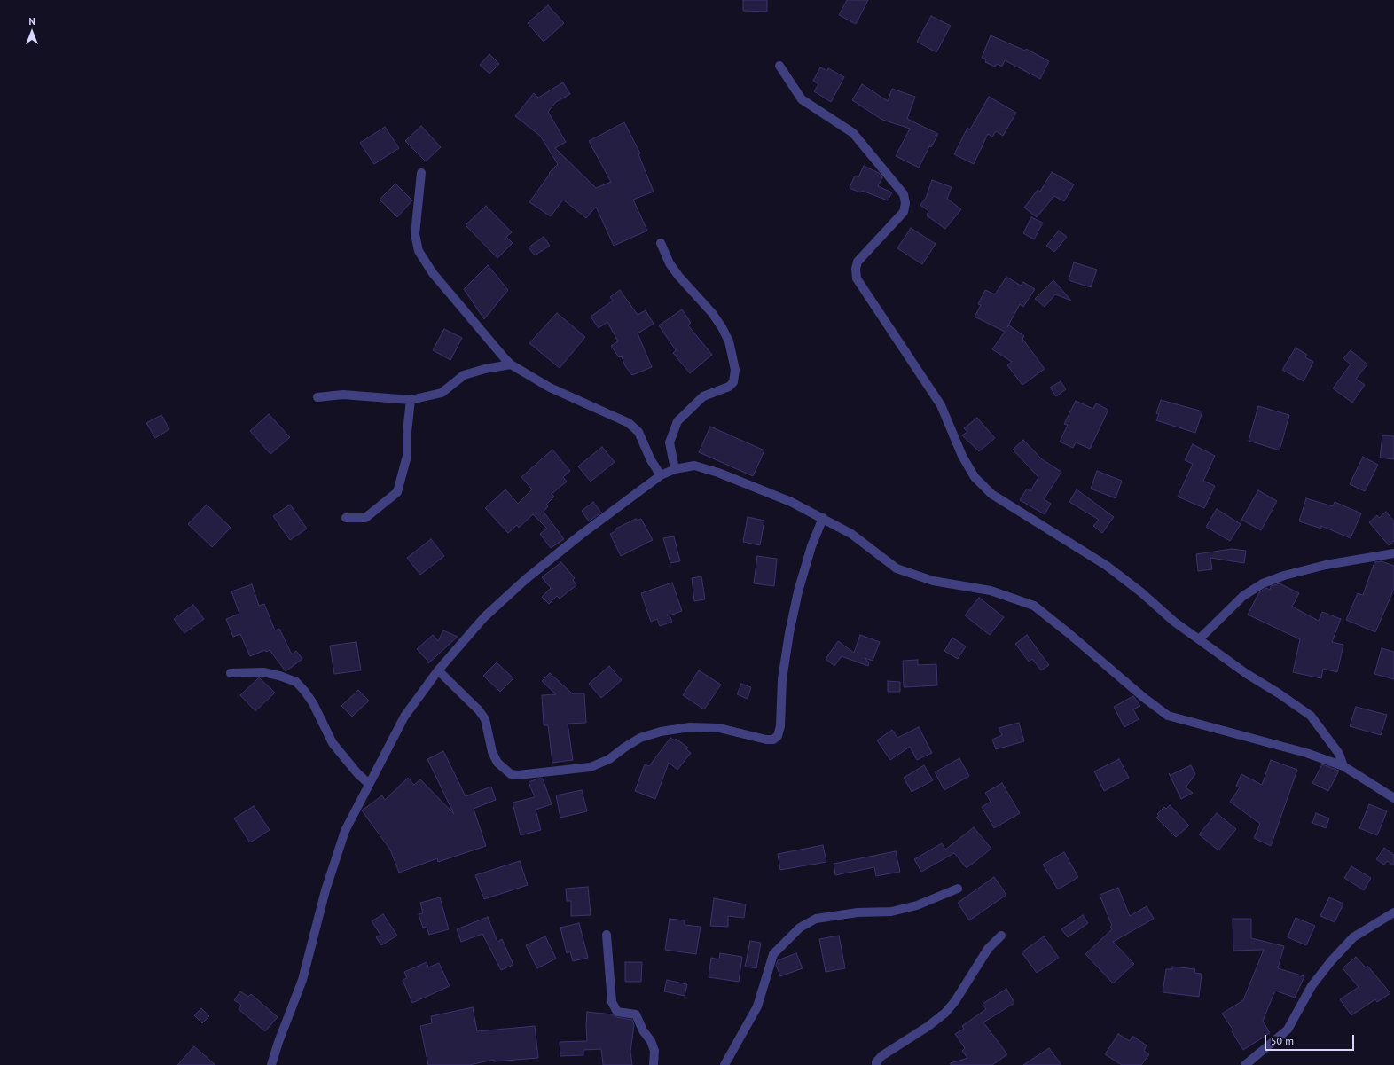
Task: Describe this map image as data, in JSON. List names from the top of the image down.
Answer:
{
  "scale_bar": "50 m",
  "north": "top"
}
